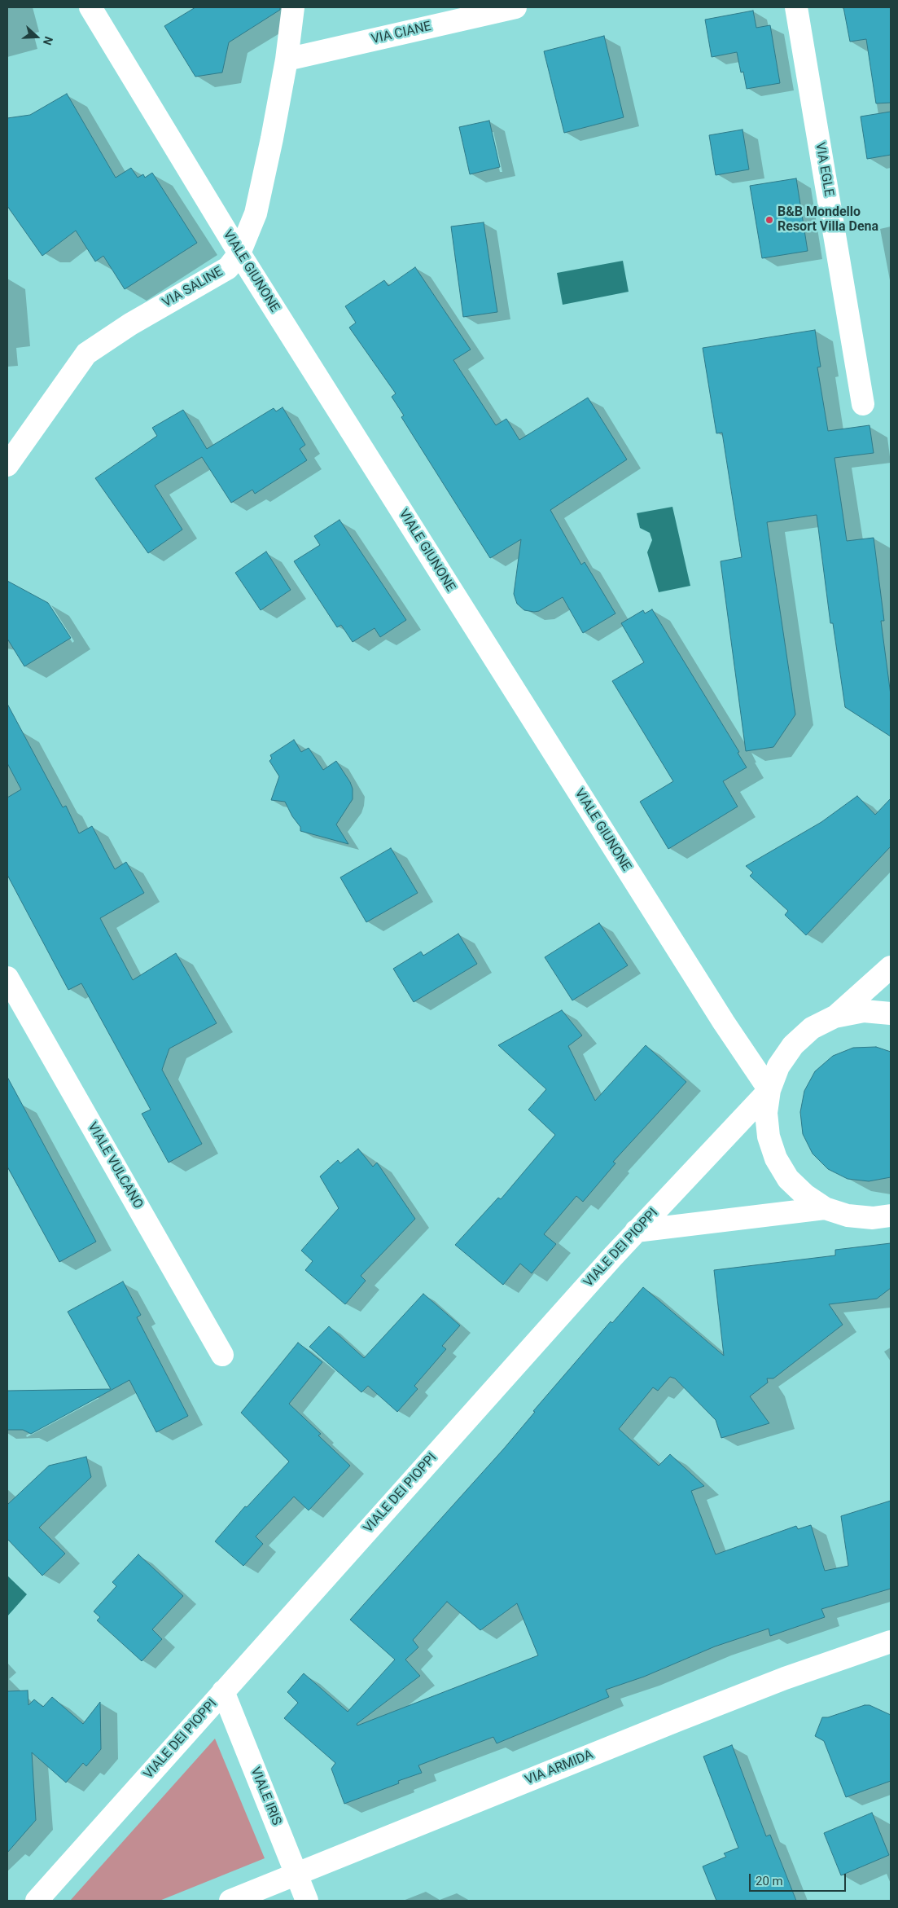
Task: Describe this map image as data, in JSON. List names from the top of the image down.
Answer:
{
  "streets": {
    "street": [
      "VIA CIANE",
      "VIA EGLE",
      "VIALE GIUNONE",
      "VIA SALINE",
      "VIALE VULCANO",
      "VIALE DEI PIOPPI",
      "VIA ARMIDA",
      "VIALE IRIS"
    ]
  },
  "crossings": [
    ["VIA CIANE", "VIA SALINE"],
    ["VIALE GIUNONE", "VIA SALINE"],
    ["VIALE GIUNONE", "VIALE DEI PIOPPI"],
    ["VIALE DEI PIOPPI", "VIALE IRIS"],
    ["VIA ARMIDA", "VIALE IRIS"]
  ],
  "places": ["B&B Mondello Resort Villa Dena"],
  "scale_bar": "20 m",
  "north": "right"
}
